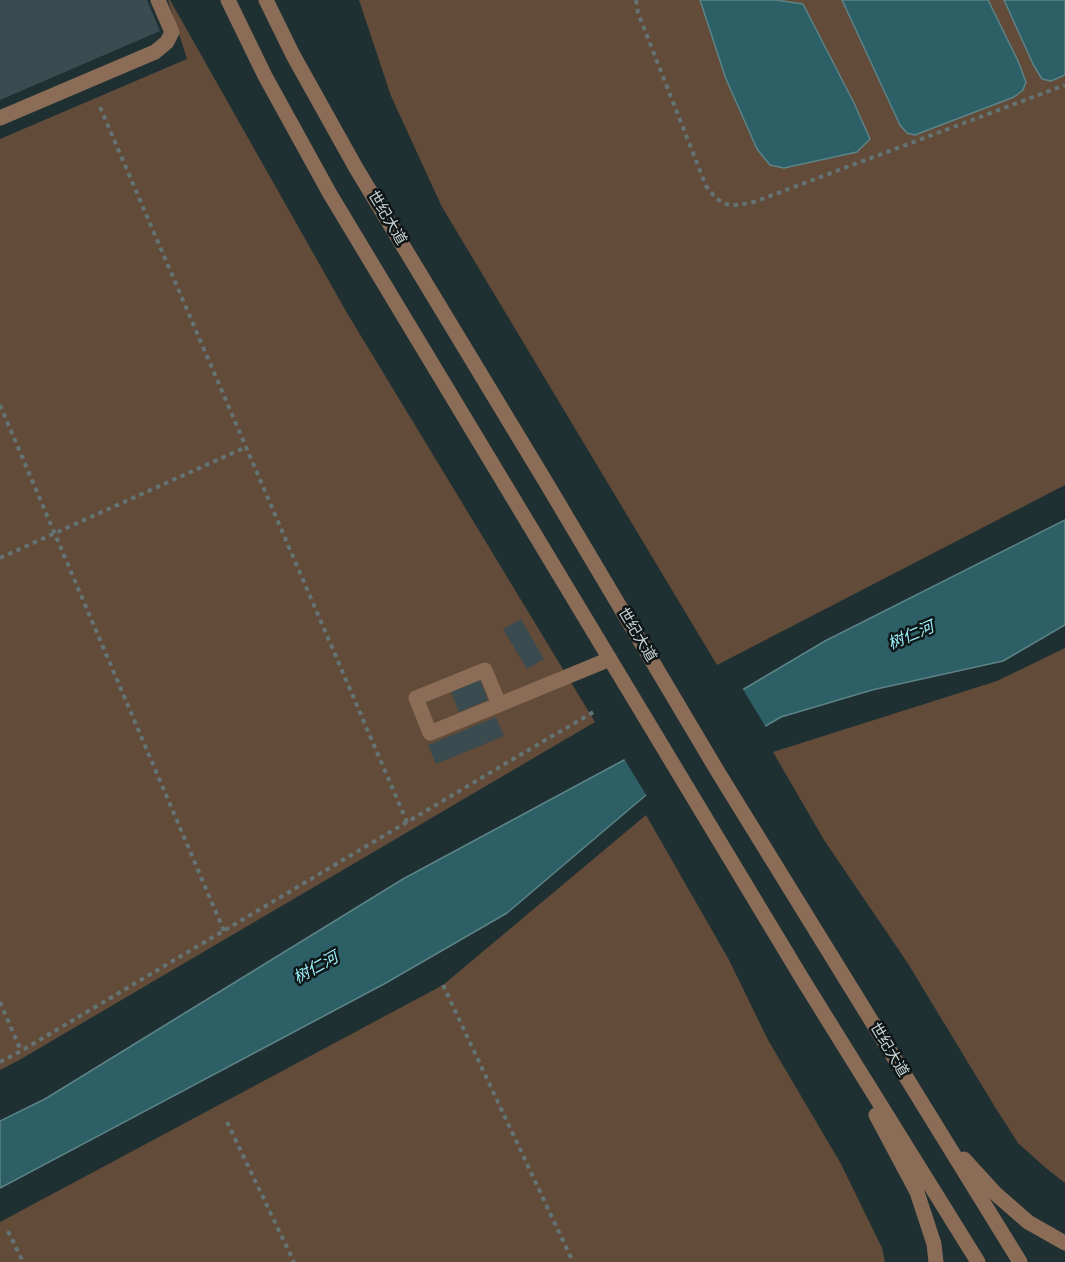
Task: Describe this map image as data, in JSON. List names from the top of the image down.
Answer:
{
  "streets": {
    "street": ["世纪大道"]
  },
  "water": ["树仁河"]
}
